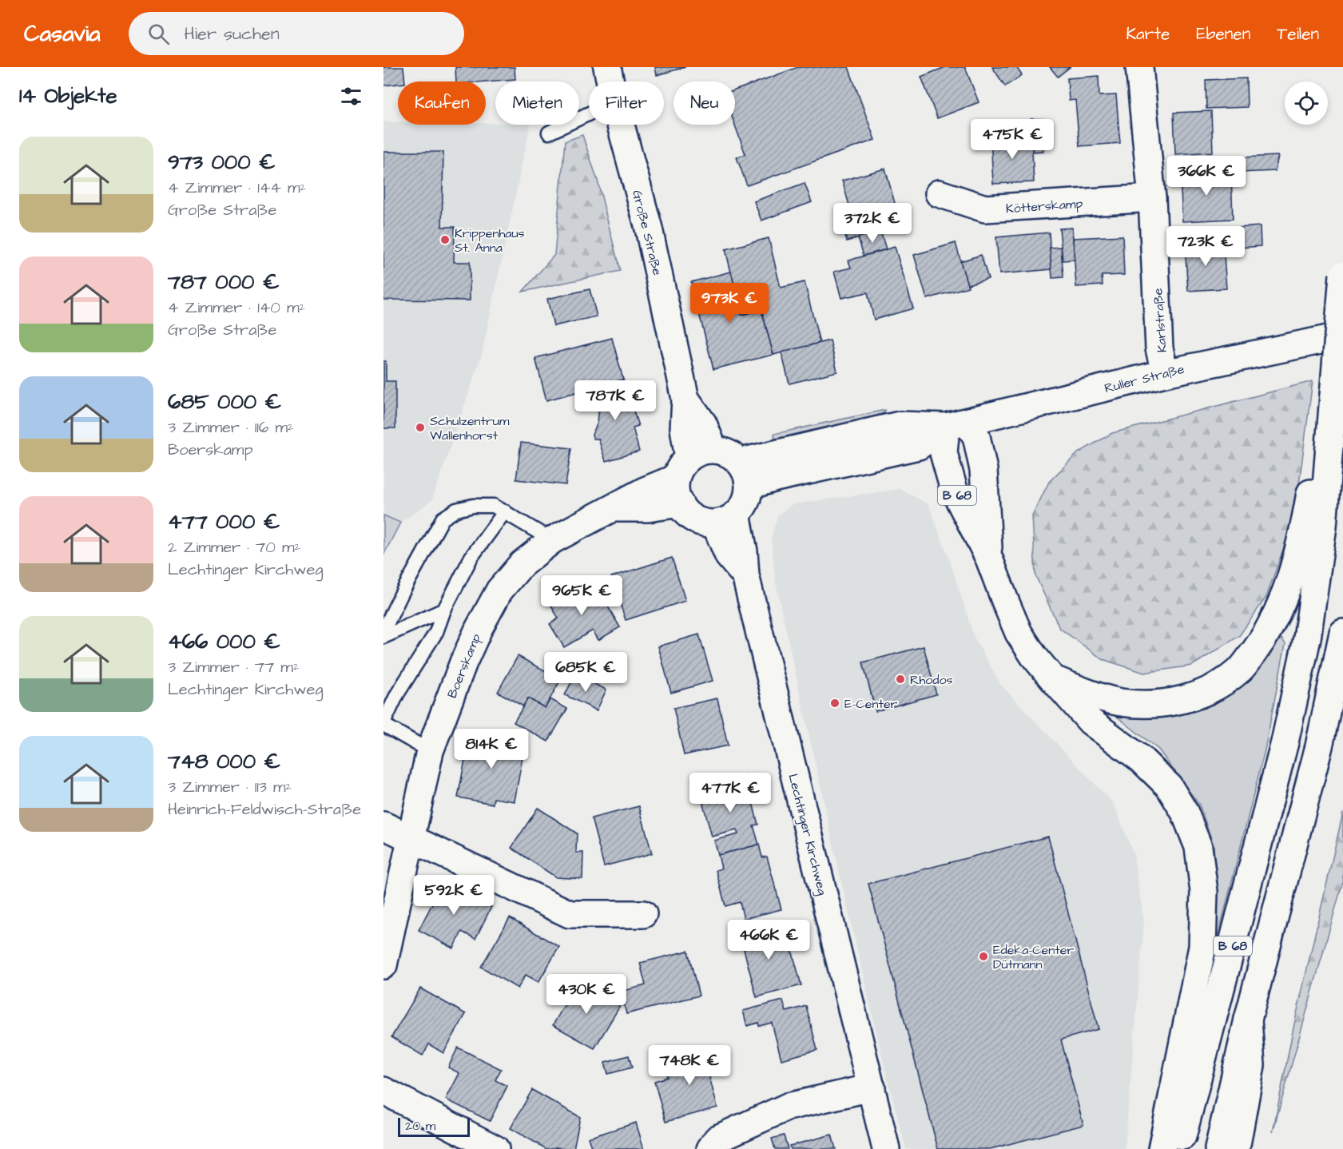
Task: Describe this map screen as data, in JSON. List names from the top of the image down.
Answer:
{
  "streets": {
    "main road": [
      "Kötterskamp",
      "Große Straße",
      "Karlstraße",
      "Ruller Straße",
      "B 68",
      "Boerskamp",
      "Lechtinger Kirchweg"
    ]
  },
  "crossings": [
    ["Kötterskamp", "Karlstraße"],
    ["Große Straße", "Ruller Straße"],
    ["Große Straße", "Boerskamp"],
    ["Große Straße", "Lechtinger Kirchweg"],
    ["Karlstraße", "Ruller Straße"],
    ["Ruller Straße", "B 68"],
    ["Ruller Straße", "Boerskamp"],
    ["Ruller Straße", "Lechtinger Kirchweg"],
    ["Boerskamp", "Lechtinger Kirchweg"]
  ],
  "places": [
    "Krippenhaus St. Anna",
    "Schulzentrum Wallenhorst",
    "Rhodos",
    "E-Center",
    "Edeka-Center Dütmann"
  ],
  "scale_bar": "20 m",
  "page": {
    "header": "Casavia",
    "search": "Hier suchen",
    "nav": ["Karte", "Ebenen", "Teilen"],
    "heading": "14 Objekte",
    "chip": [
      "Kaufen",
      "Mieten",
      "Filter",
      "Neu"
    ],
    "price": [
      "475K €",
      "366K €",
      "372K €",
      "723K €",
      "973K €",
      "787K €",
      "965K €",
      "685K €",
      "814K €",
      "477K €",
      "592K €",
      "466K €",
      "430K €",
      "748K €"
    ],
    "list": [
      {
        "name": "973 000 €",
        "note": "4 Zimmer · 144 m² · Große Straße"
      },
      {
        "name": "787 000 €",
        "note": "4 Zimmer · 140 m² · Große Straße"
      },
      {
        "name": "685 000 €",
        "note": "3 Zimmer · 116 m² · Boerskamp"
      },
      {
        "name": "477 000 €",
        "note": "2 Zimmer · 70 m² · Lechtinger Kirchweg"
      },
      {
        "name": "466 000 €",
        "note": "3 Zimmer · 77 m² · Lechtinger Kirchweg"
      },
      {
        "name": "748 000 €",
        "note": "3 Zimmer · 113 m² · Heinrich-Feldwisch-Straße"
      }
    ],
    "scale": "20 m"
  }
}
